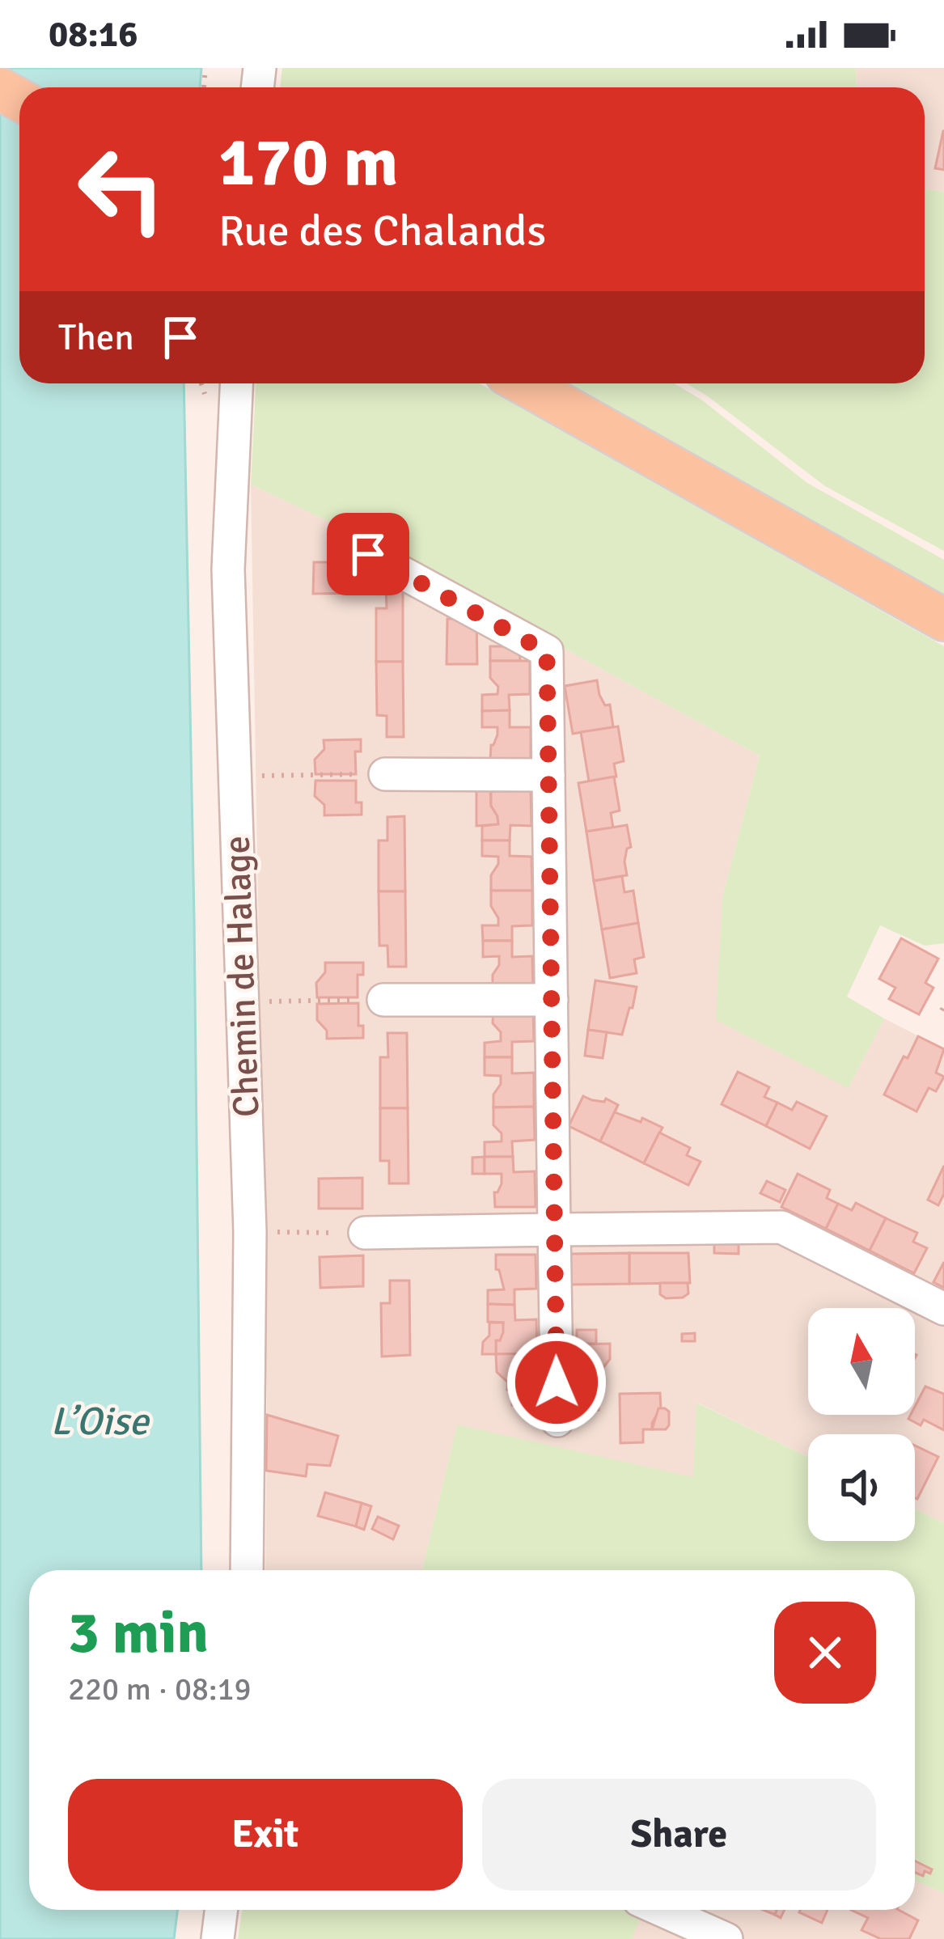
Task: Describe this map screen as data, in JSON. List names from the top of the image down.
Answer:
{
  "streets": {
    "street": ["Chemin de Halage"]
  },
  "water": ["L’Oise"],
  "north": "top",
  "page": {
    "status": "08:16",
    "turn": ["170 m", "Rue des Chalands"],
    "then": "Then",
    "heading": ["3 min", "220 m · 08:19"],
    "buttons": ["Exit", "Share"]
  }
}
